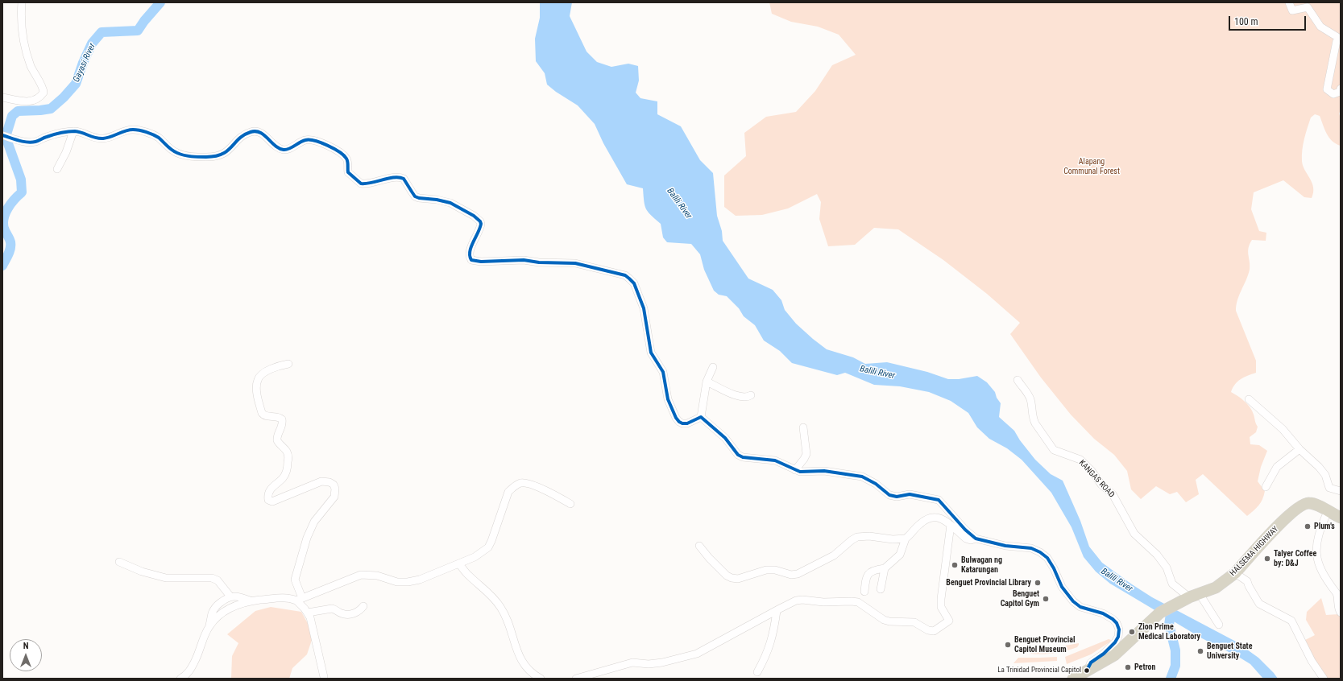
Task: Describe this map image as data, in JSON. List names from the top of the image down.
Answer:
{
  "streets": {
    "highway": ["HALSEMA HIGHWAY"],
    "street": ["KANGAS ROAD"]
  },
  "crossings": [
    ["KANGAS ROAD", "HALSEMA HIGHWAY"]
  ],
  "water": ["Gayasi River", "Balili River"],
  "parks": ["Alapang Communal Forest"],
  "places": [
    "Plum's",
    "Talyer Coffee by: D&J",
    "Bulwagan ng Katarungan",
    "Benguet Provincial Library",
    "Benguet Capitol Gym",
    "Zion Prime Medical Laboratory",
    "Benguet Provincial Capitol Museum",
    "Benguet State University",
    "Petron",
    "La Trinidad Provincial Capitol"
  ],
  "scale_bar": "100 m",
  "north": "top"
}
